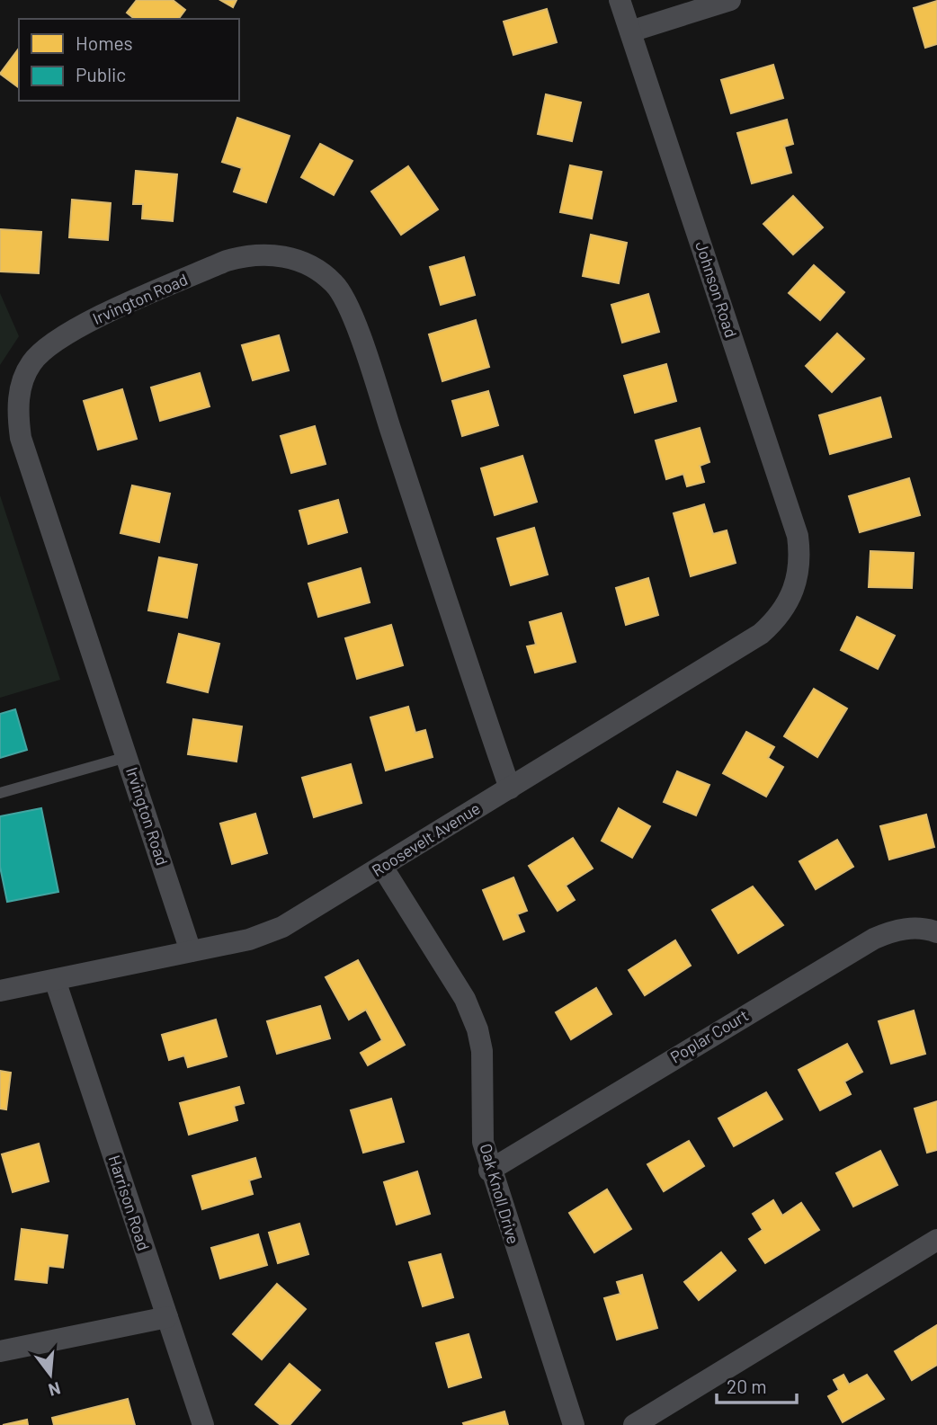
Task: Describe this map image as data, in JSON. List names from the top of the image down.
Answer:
{
  "streets": {
    "street": [
      "Johnson Road",
      "Irvington Road",
      "Roosevelt Avenue",
      "Poplar Court",
      "Oak Knoll Drive",
      "Harrison Road"
    ]
  },
  "crossings": [
    ["Johnson Road", "Roosevelt Avenue"],
    ["Irvington Road", "Roosevelt Avenue"],
    ["Roosevelt Avenue", "Oak Knoll Drive"],
    ["Roosevelt Avenue", "Harrison Road"],
    ["Poplar Court", "Oak Knoll Drive"]
  ],
  "legend": ["Homes", "Public"],
  "scale_bar": "20 m",
  "north": "bottom"
}
